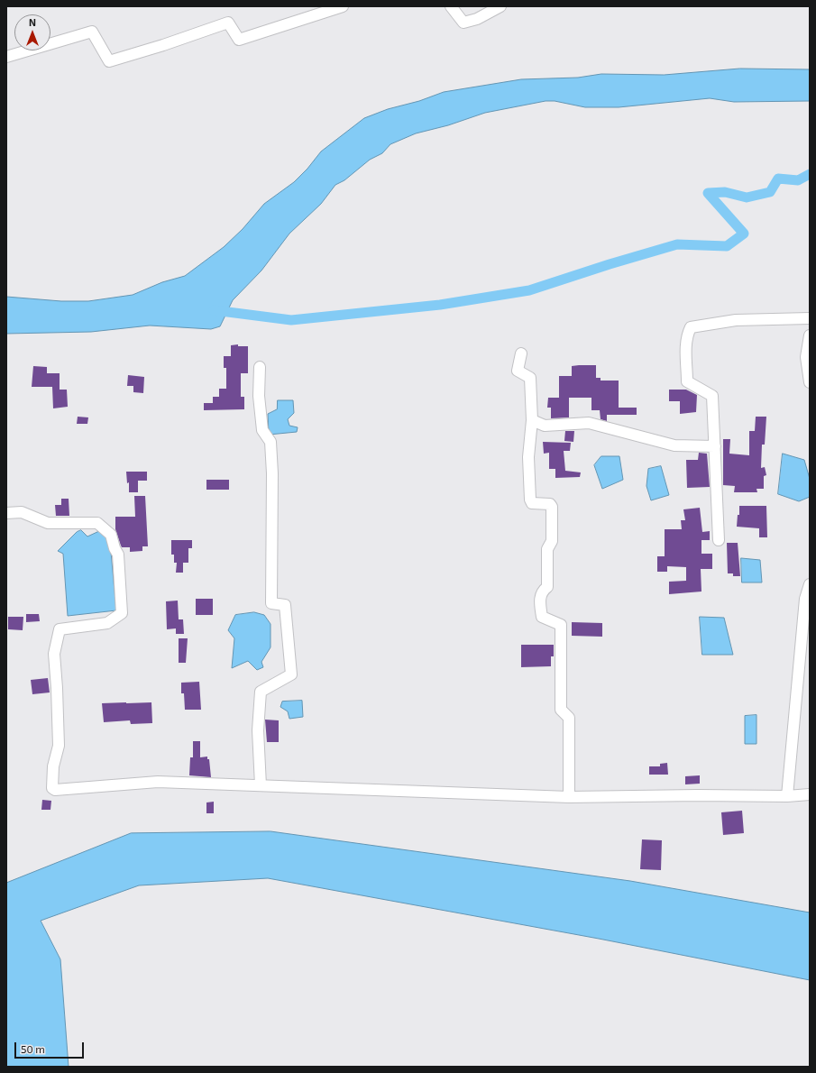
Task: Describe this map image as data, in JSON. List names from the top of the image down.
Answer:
{
  "scale_bar": "50 m",
  "north": "top"
}
